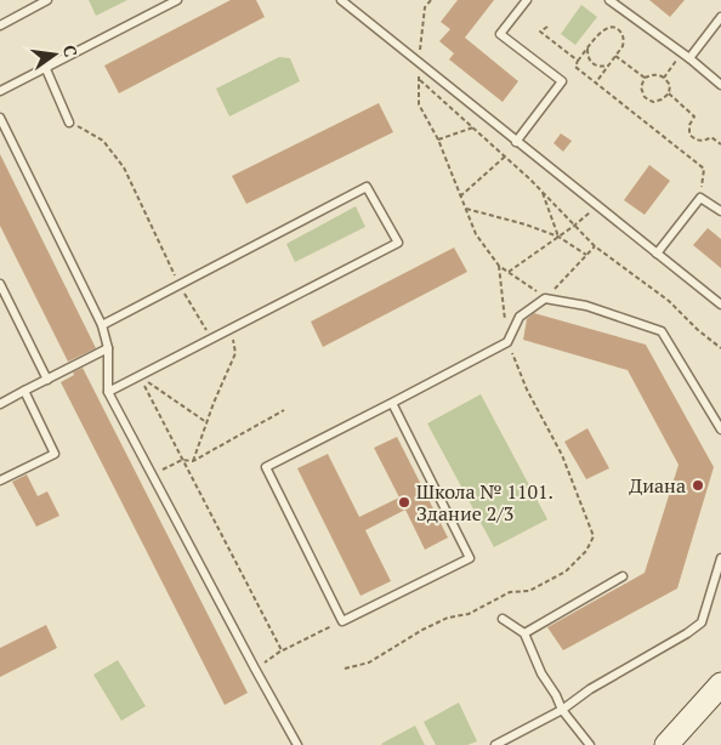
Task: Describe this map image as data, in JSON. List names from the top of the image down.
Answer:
{
  "places": ["Диана", "Школа № 1101. Здание 2/3"],
  "north": "right"
}
